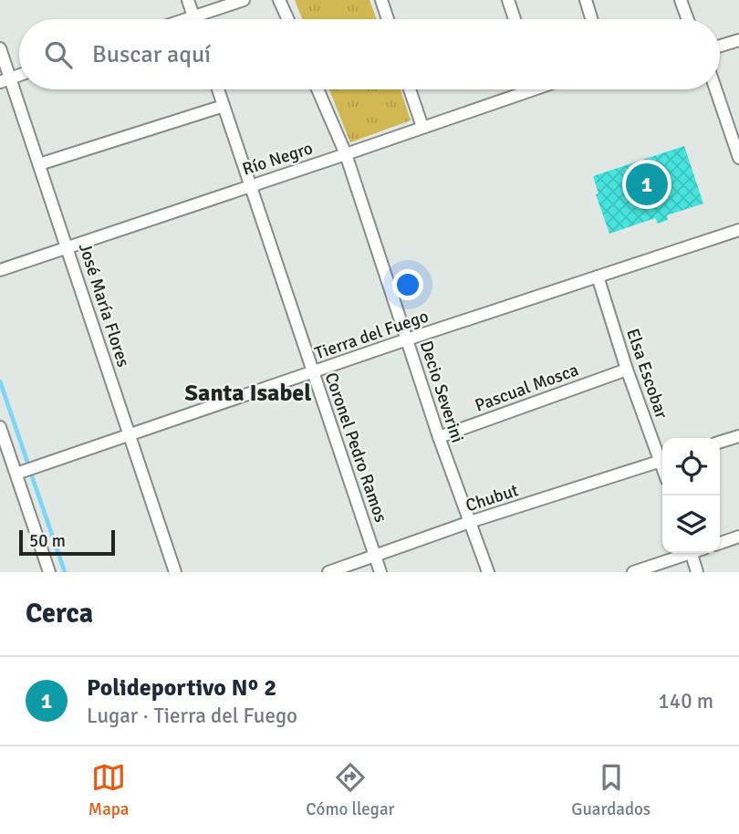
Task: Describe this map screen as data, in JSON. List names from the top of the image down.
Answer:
{
  "streets": {
    "street": [
      "Río Negro",
      "José María Flores",
      "Tierra del Fuego",
      "Elsa Escobar",
      "Pascual Mosca",
      "Decio Severini",
      "Coronel Pedro Ramos",
      "Chubut"
    ]
  },
  "crossings": [
    ["Río Negro", "José María Flores"],
    ["Río Negro", "Decio Severini"],
    ["Río Negro", "Coronel Pedro Ramos"],
    ["José María Flores", "Tierra del Fuego"],
    ["Tierra del Fuego", "Elsa Escobar"],
    ["Tierra del Fuego", "Decio Severini"],
    ["Tierra del Fuego", "Coronel Pedro Ramos"],
    ["Elsa Escobar", "Pascual Mosca"],
    ["Pascual Mosca", "Decio Severini"],
    ["Decio Severini", "Chubut"],
    ["Coronel Pedro Ramos", "Chubut"]
  ],
  "districts": ["Santa Isabel"],
  "scale_bar": "50 m",
  "page": {
    "search": "Buscar aquí",
    "pins": "1",
    "scale": "50 m",
    "heading": "Cerca",
    "list": [
      {
        "mark": "1",
        "name": "Polideportivo Nº 2",
        "note": "Lugar · Tierra del Fuego",
        "value": "140 m"
      }
    ],
    "nav": ["Mapa", "Cómo llegar", "Guardados"]
  }
}
